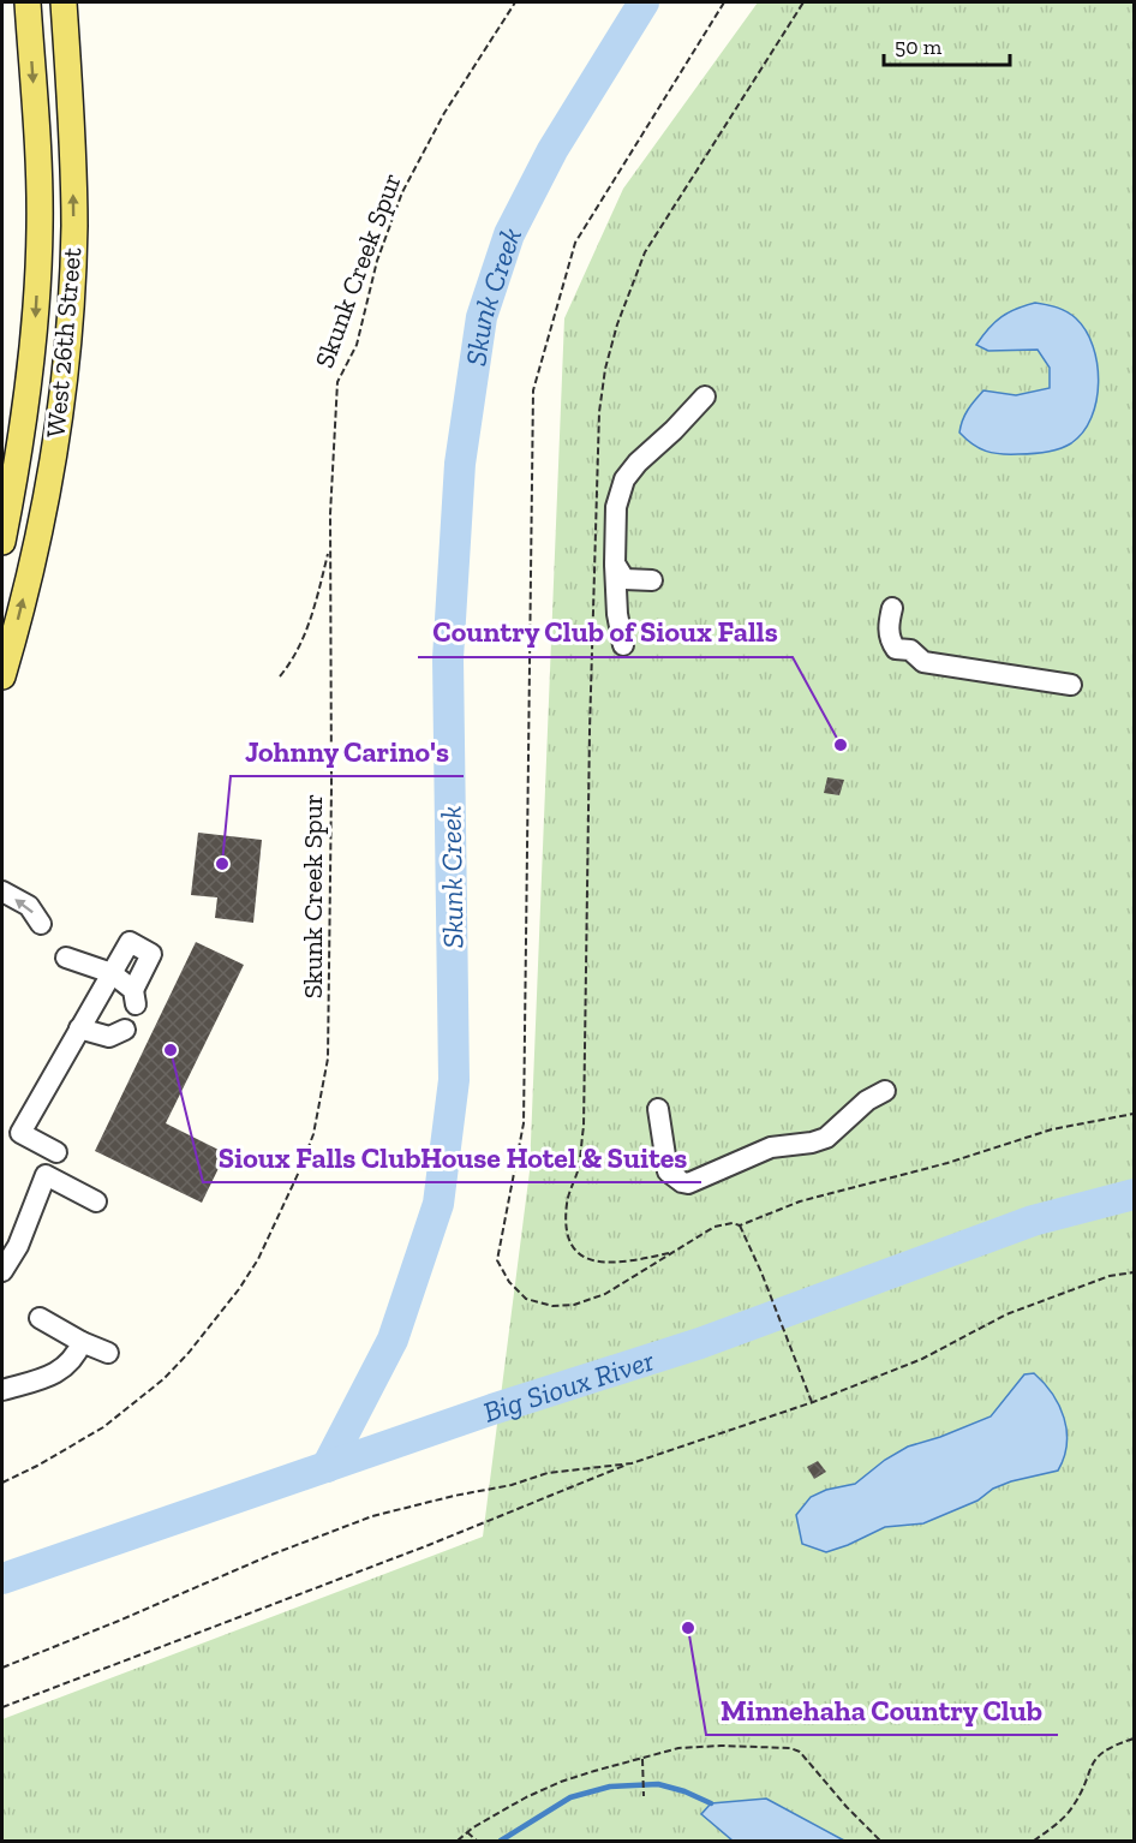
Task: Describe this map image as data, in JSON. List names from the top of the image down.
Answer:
{
  "streets": {
    "main road": ["West 26th Street"],
    "path": ["Skunk Creek Spur"]
  },
  "water": ["Skunk Creek", "Big Sioux River"],
  "places": [
    "Country Club of Sioux Falls",
    "Johnny Carino's",
    "Sioux Falls ClubHouse Hotel & Suites",
    "Minnehaha Country Club"
  ],
  "scale_bar": "50 m"
}
